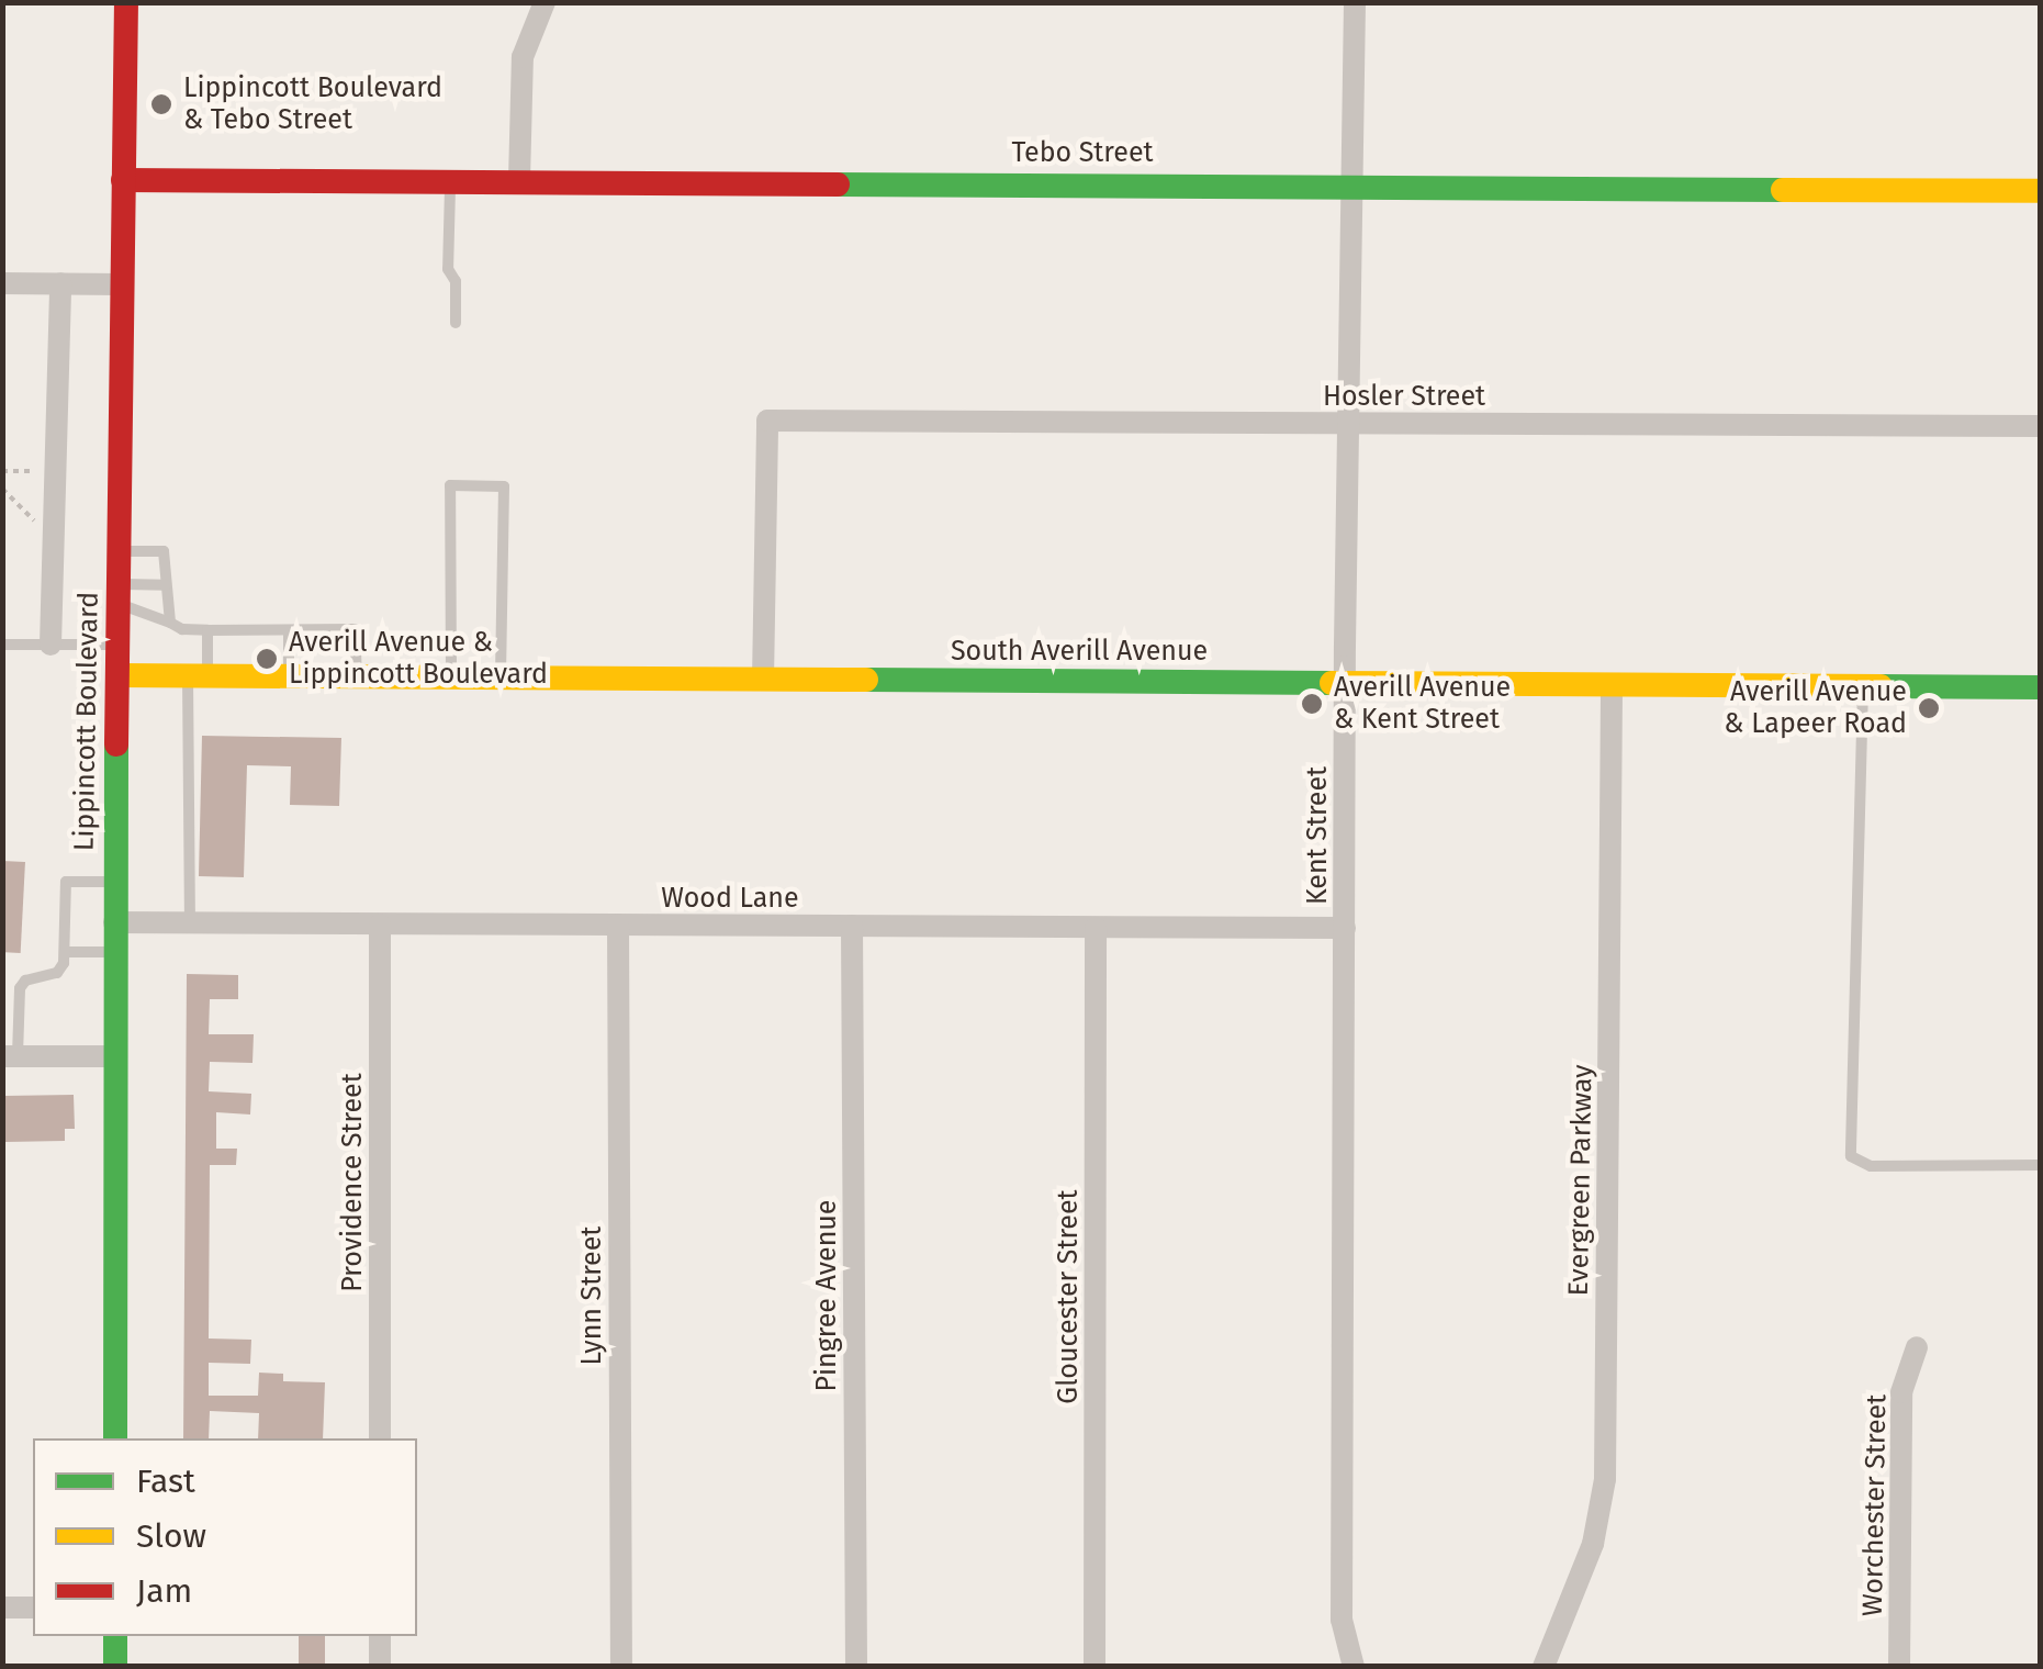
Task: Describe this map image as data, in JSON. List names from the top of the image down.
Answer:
{
  "streets": {
    "street": [
      "Tebo Street",
      "Hosler Street",
      "South Averill Avenue",
      "Lippincott Boulevard",
      "Kent Street",
      "Wood Lane",
      "Evergreen Parkway",
      "Providence Street",
      "Lynn Street",
      "Pingree Avenue",
      "Gloucester Street",
      "Worchester Street"
    ]
  },
  "crossings": [
    ["Tebo Street", "Lippincott Boulevard"],
    ["Tebo Street", "Kent Street"],
    ["Hosler Street", "South Averill Avenue"],
    ["Hosler Street", "Kent Street"],
    ["South Averill Avenue", "Lippincott Boulevard"],
    ["South Averill Avenue", "Kent Street"],
    ["South Averill Avenue", "Evergreen Parkway"],
    ["Lippincott Boulevard", "Wood Lane"],
    ["Kent Street", "Wood Lane"],
    ["Wood Lane", "Providence Street"],
    ["Wood Lane", "Lynn Street"],
    ["Wood Lane", "Pingree Avenue"],
    ["Wood Lane", "Gloucester Street"]
  ],
  "places": [
    "Lippincott Boulevard & Tebo Street",
    "Averill Avenue & Lippincott Boulevard",
    "Averill Avenue & Kent Street",
    "Averill Avenue & Lapeer Road"
  ],
  "legend": ["Fast", "Slow", "Jam"]
}
